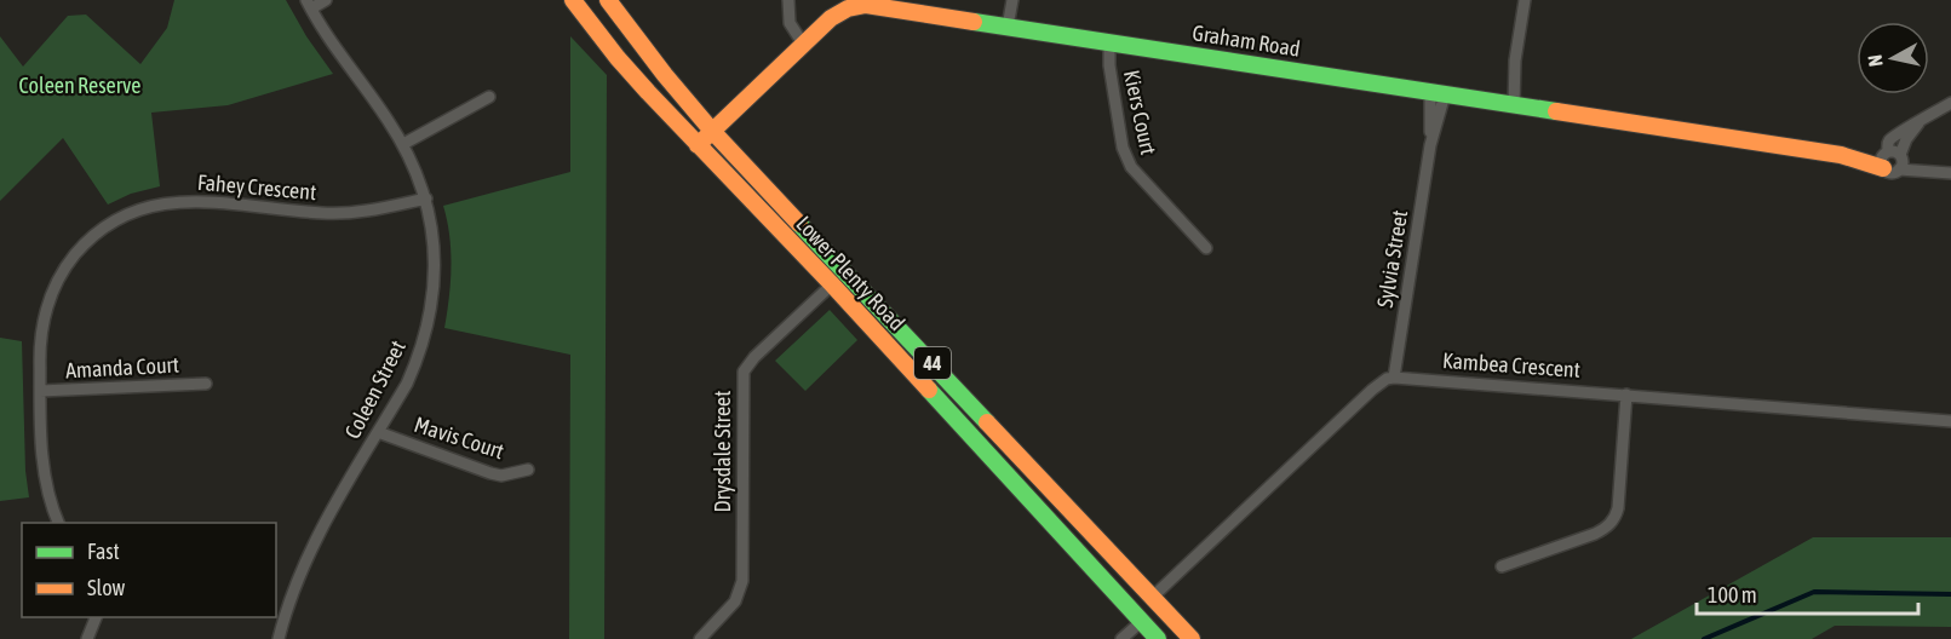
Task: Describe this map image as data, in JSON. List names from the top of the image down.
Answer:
{
  "streets": {
    "main road": ["Graham Road", "Lower Plenty Road", "44"],
    "street": [
      "Kiers Court",
      "Fahey Crescent",
      "Sylvia Street",
      "Kambea Crescent",
      "Amanda Court",
      "Coleen Street",
      "Mavis Court",
      "Drysdale Street"
    ]
  },
  "crossings": [
    ["Graham Road", "Kiers Court"],
    ["Graham Road", "Sylvia Street"],
    ["Graham Road", "Lower Plenty Road"],
    ["Fahey Crescent", "Amanda Court"],
    ["Fahey Crescent", "Coleen Street"],
    ["Sylvia Street", "Kambea Crescent"],
    ["Lower Plenty Road", "Drysdale Street"],
    ["Coleen Street", "Mavis Court"]
  ],
  "parks": ["Coleen Reserve"],
  "legend": ["Fast", "Slow"],
  "scale_bar": "100 m",
  "north": "left"
}
